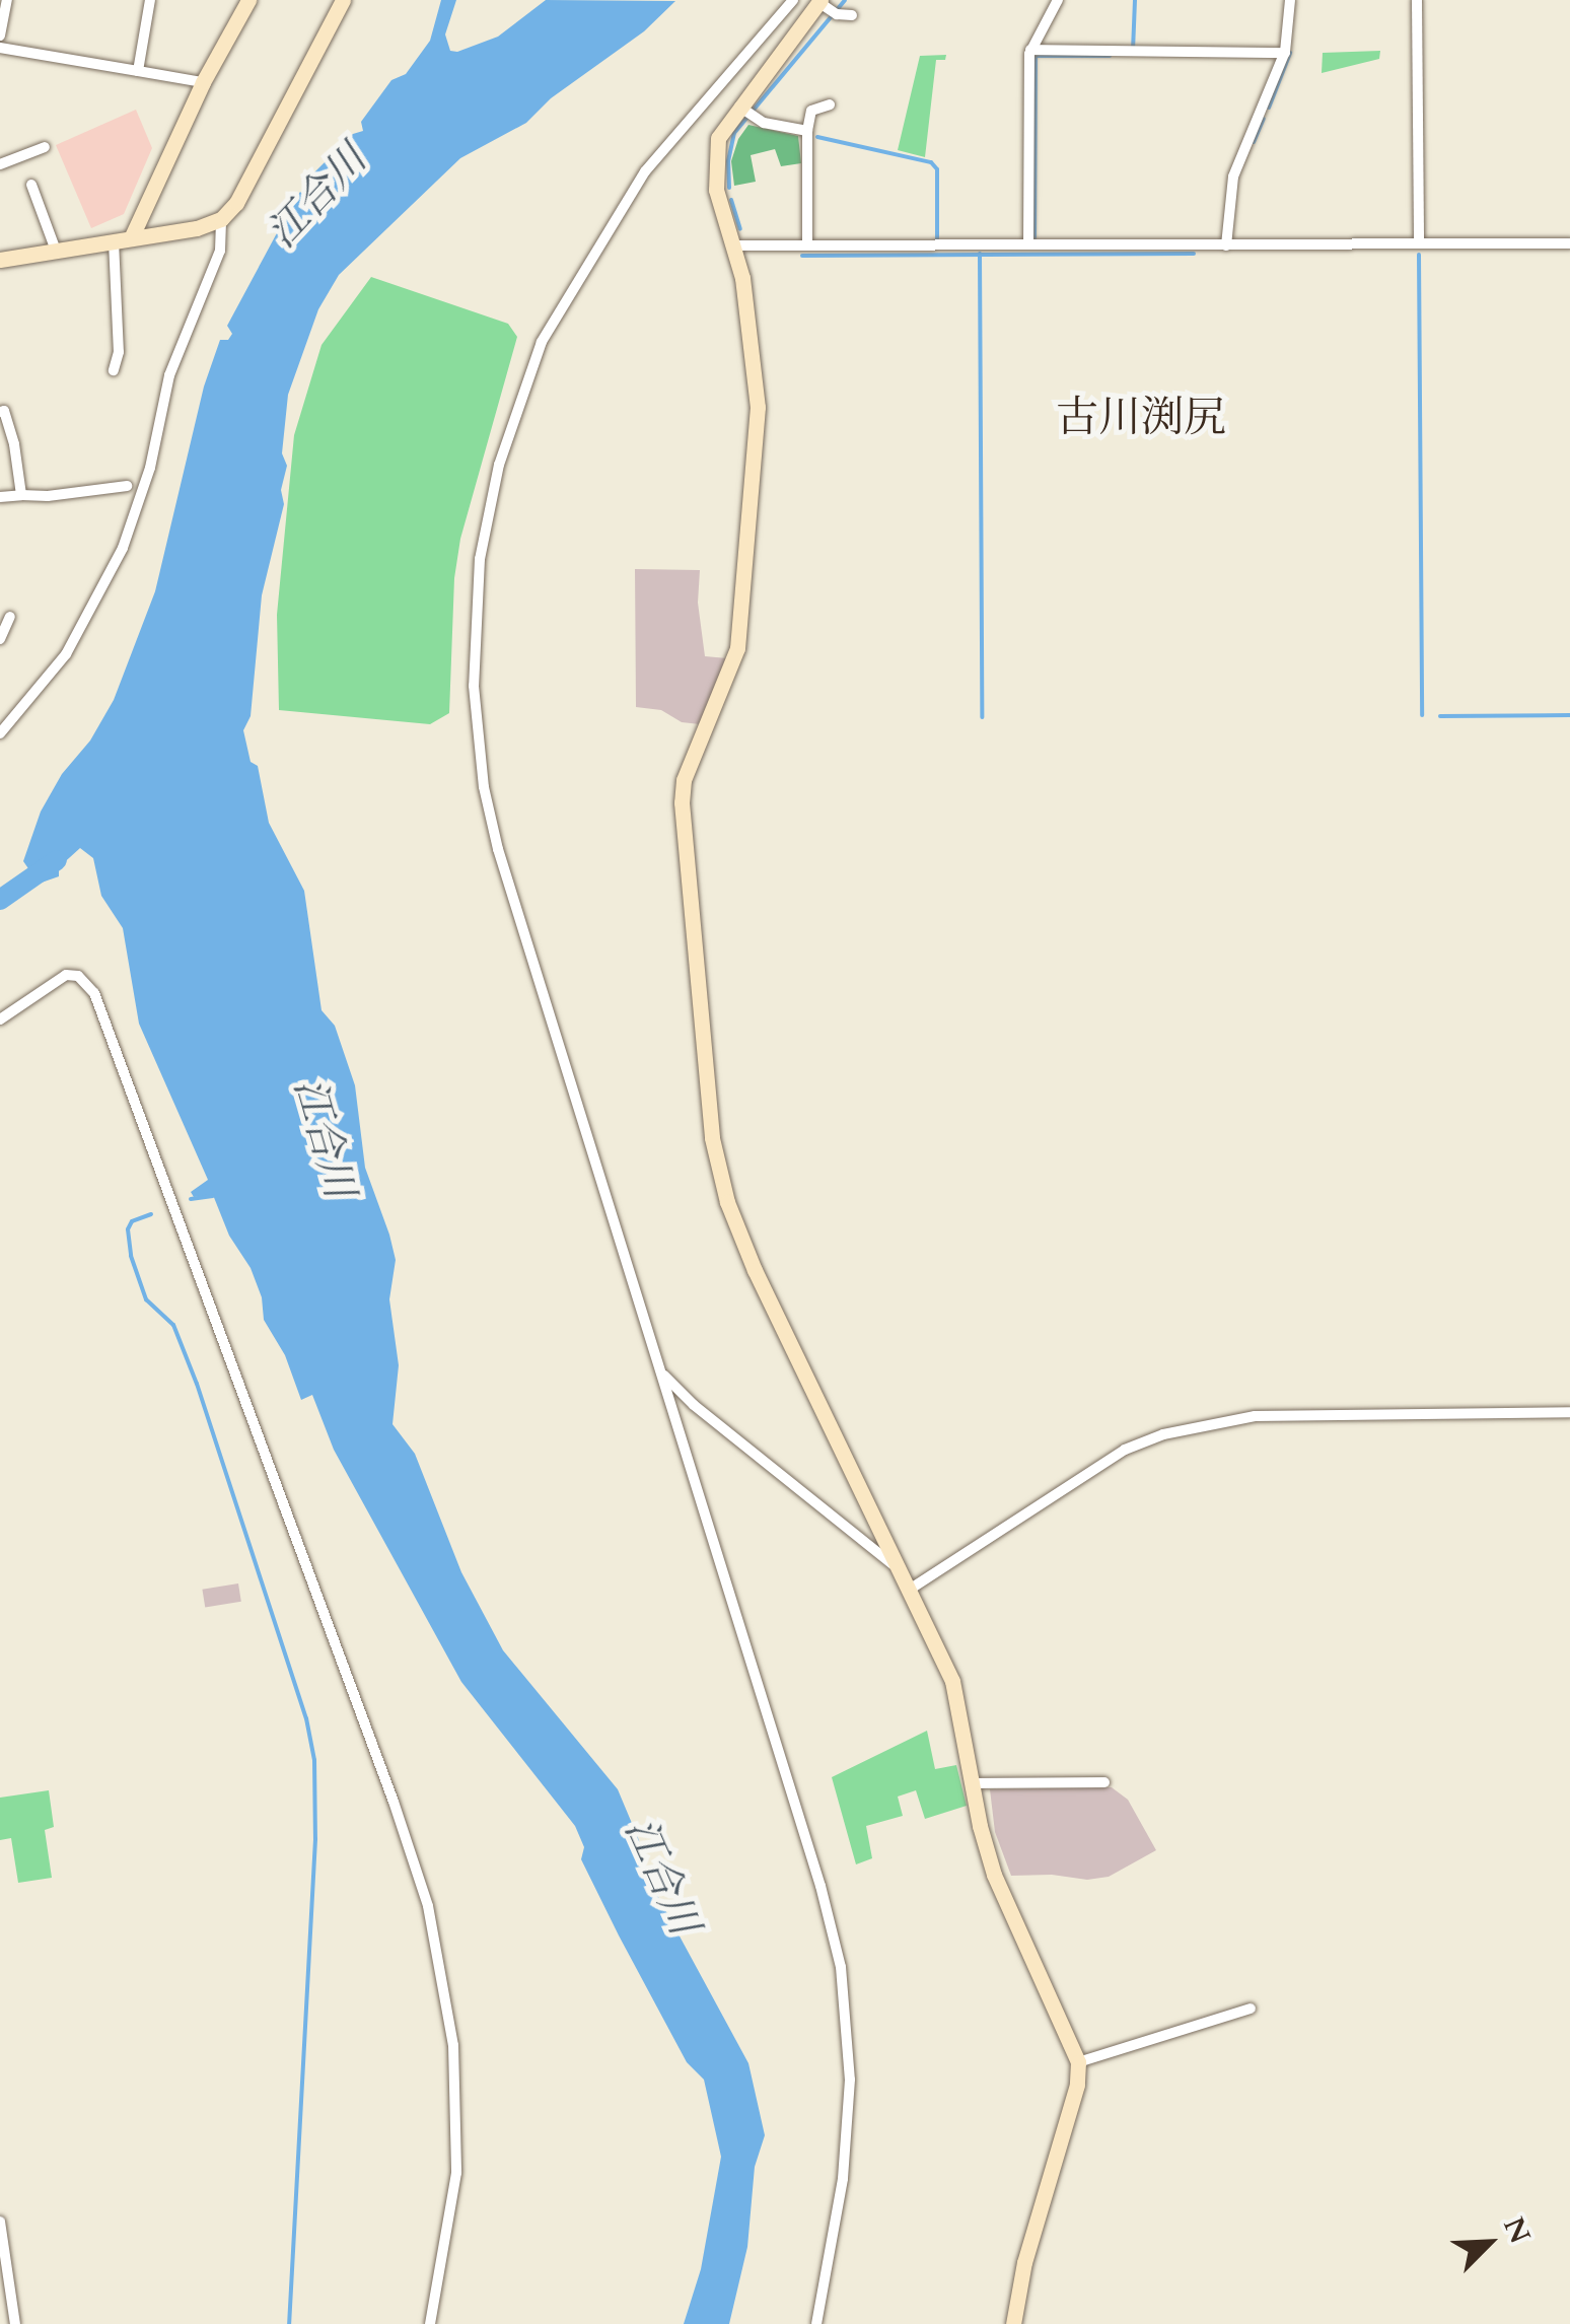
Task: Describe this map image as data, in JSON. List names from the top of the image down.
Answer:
{
  "districts": ["古川渕尻"],
  "water": ["江合川"],
  "north": "top right"
}
